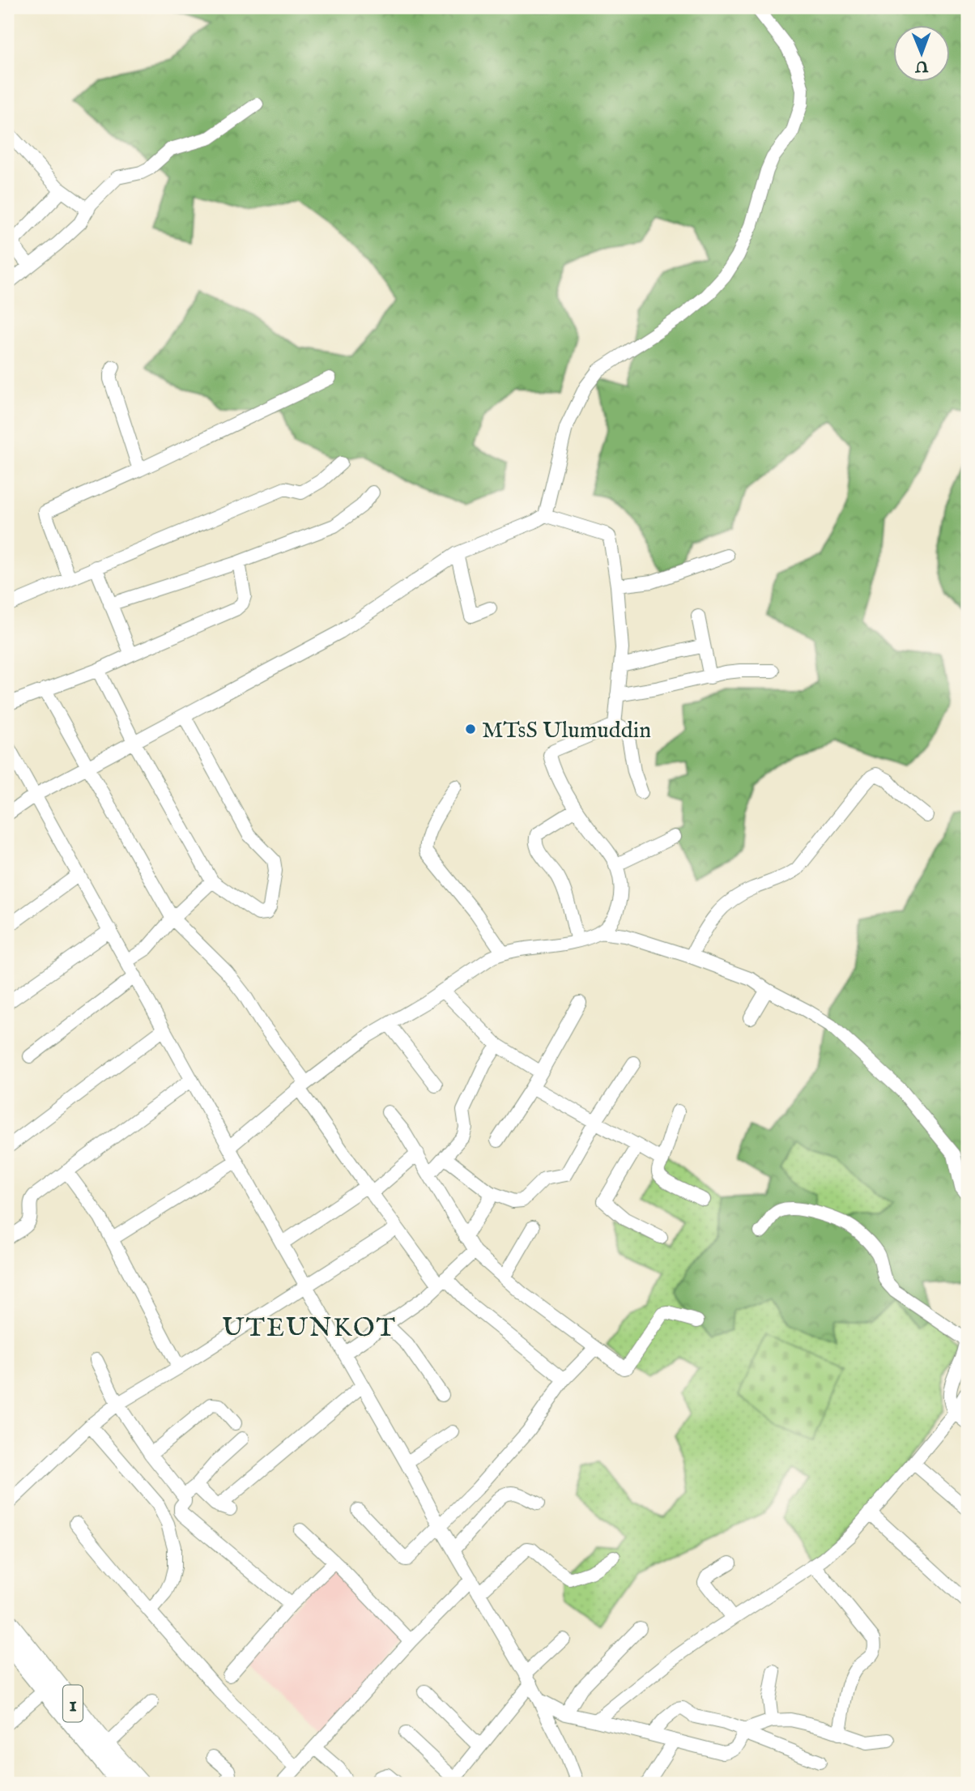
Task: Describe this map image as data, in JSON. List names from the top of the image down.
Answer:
{
  "streets": {
    "highway": ["1"]
  },
  "districts": ["UTEUNKOT"],
  "places": ["MTsS Ulumuddin"],
  "north": "bottom"
}
